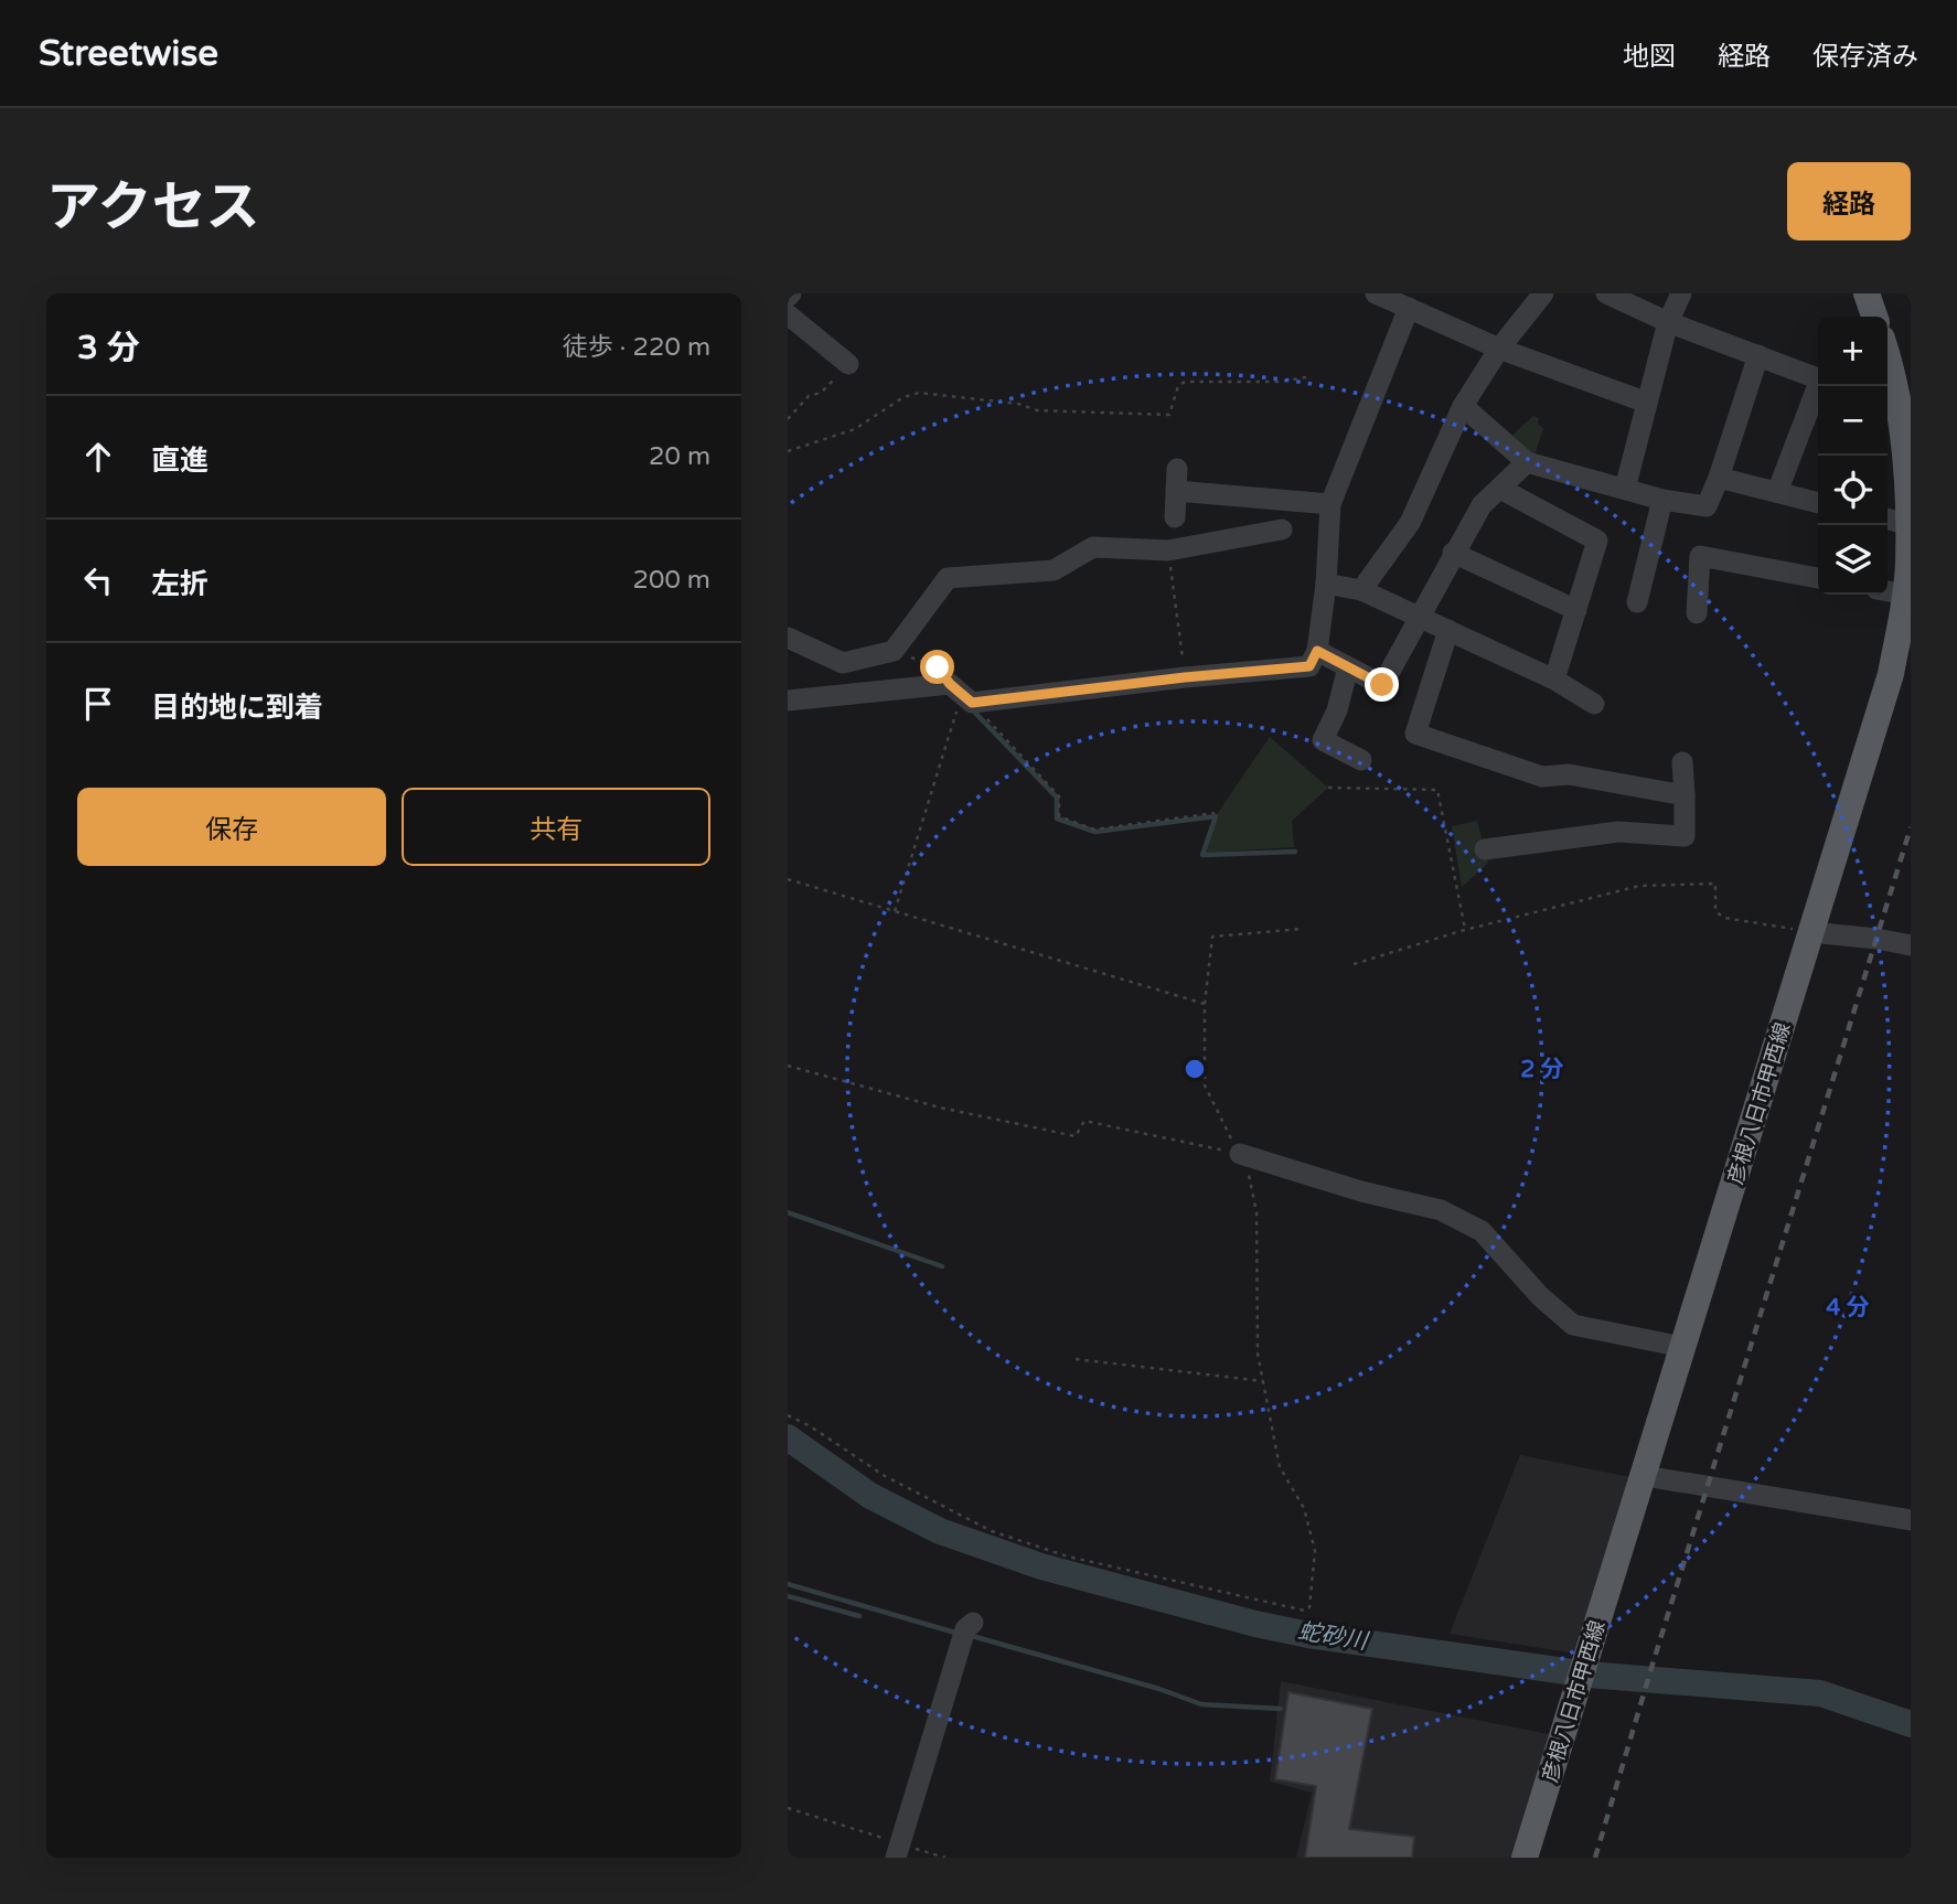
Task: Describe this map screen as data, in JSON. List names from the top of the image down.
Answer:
{
  "streets": {
    "main road": ["彦根八日市甲西線"]
  },
  "water": ["蛇砂川"],
  "page": {
    "header": "Streetwise",
    "nav": ["地図", "経路", "保存済み"],
    "title": "アクセス",
    "buttons": [
      "経路",
      ["保存", "共有"]
    ],
    "heading": ["3 分", "徒歩 · 220 m"],
    "map_buttons": ["+", "−"],
    "list": [
      ["直進", "20 m"],
      ["左折", "200 m"],
      "目的地に到着"
    ]
  },
  "rings": ["2 分", "4 分"]
}
